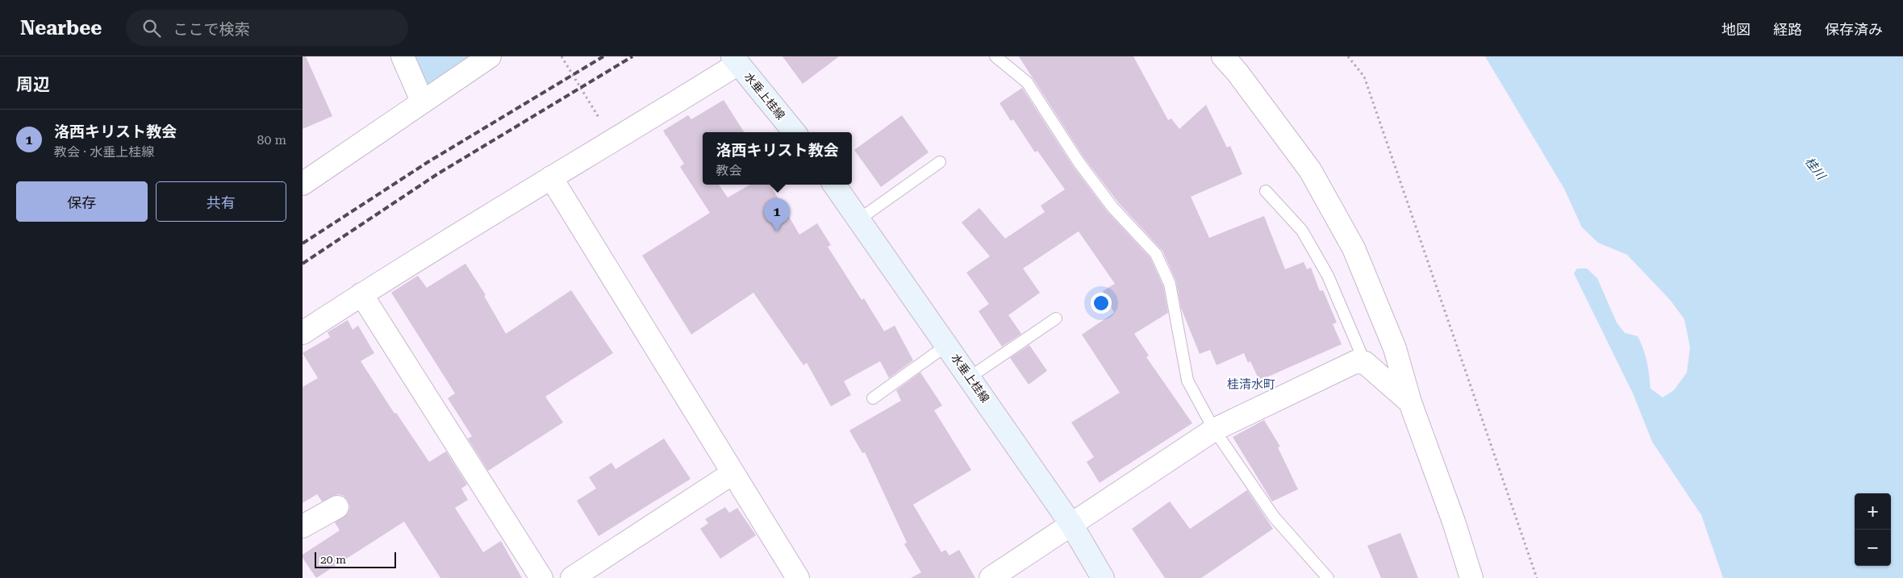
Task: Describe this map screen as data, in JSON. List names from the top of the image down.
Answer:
{
  "streets": {
    "main road": ["水垂上桂線"]
  },
  "districts": ["桂清水町"],
  "water": ["桂川"],
  "scale_bar": "20 m",
  "page": {
    "header": "Nearbee",
    "search": "ここで検索",
    "nav": ["地図", "経路", "保存済み"],
    "heading": "周辺",
    "list": [
      {
        "mark": "1",
        "name": "洛西キリスト教会",
        "note": "教会 · 水垂上桂線",
        "value": "80 m"
      }
    ],
    "popup": ["洛西キリスト教会", "教会"],
    "buttons": ["保存", "共有"],
    "pins": "1",
    "map_buttons": ["+", "−"],
    "scale": "20 m"
  }
}
